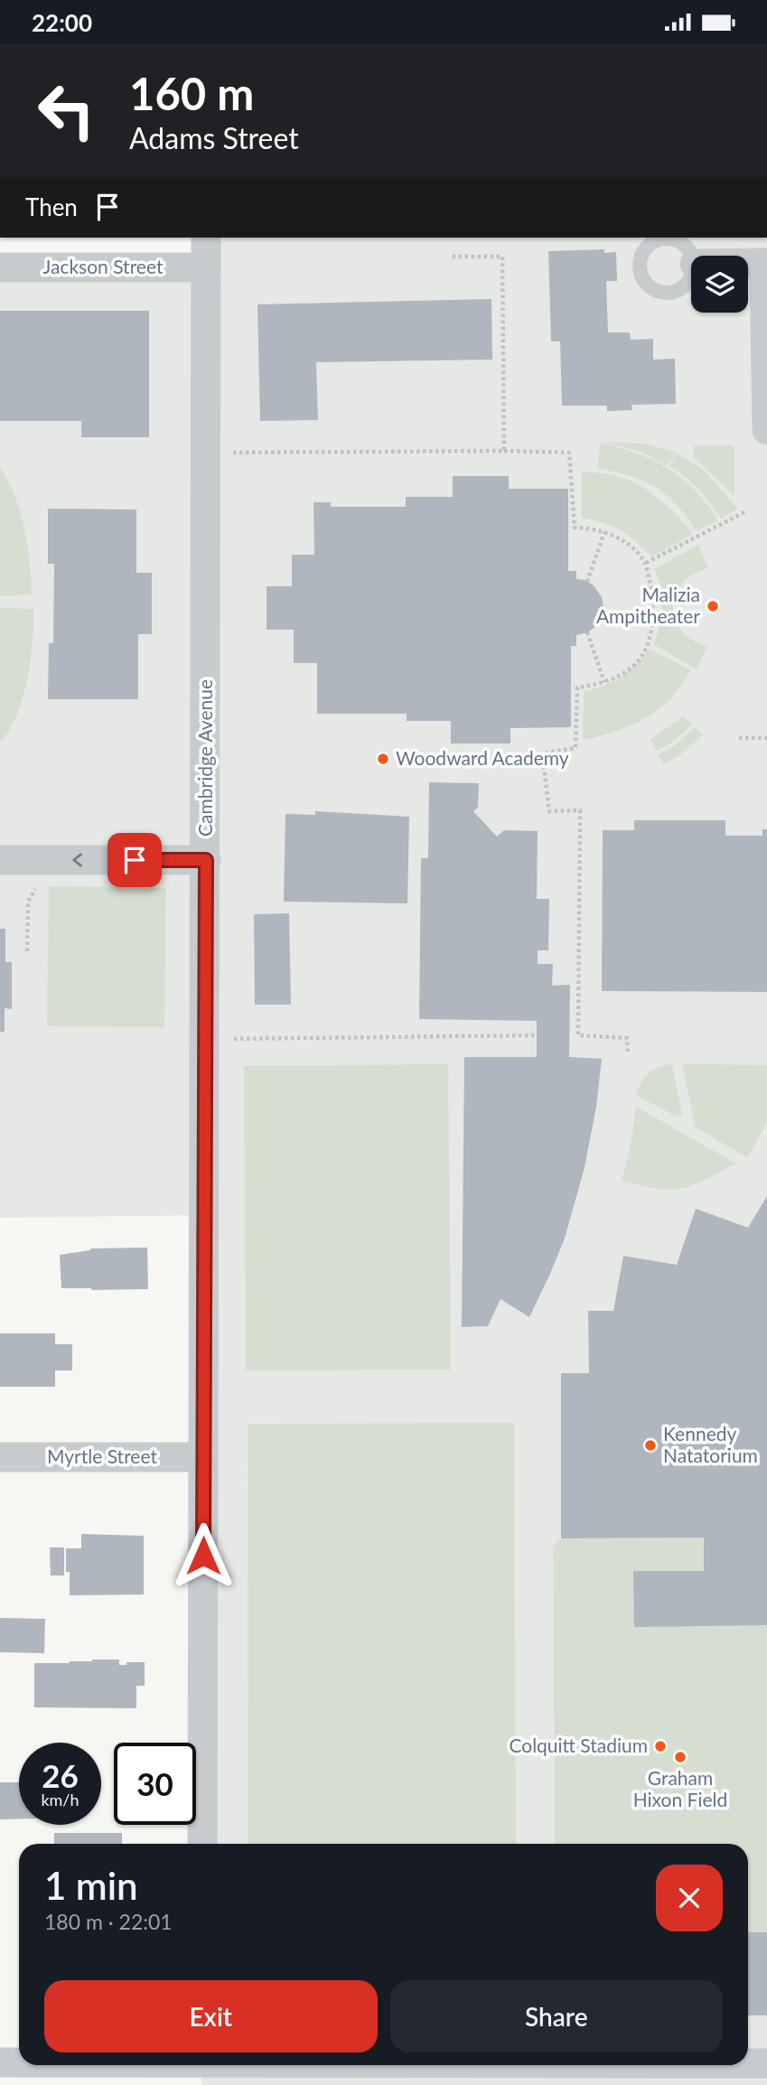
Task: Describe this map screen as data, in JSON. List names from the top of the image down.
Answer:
{
  "streets": {
    "street": ["Jackson Street", "Cambridge Avenue", "Myrtle Street"]
  },
  "crossings": [
    ["Jackson Street", "Cambridge Avenue"],
    ["Cambridge Avenue", "Myrtle Street"]
  ],
  "places": [
    "Malizia Ampitheater",
    "Woodward Academy",
    "Kennedy Natatorium",
    "Colquitt Stadium",
    "Graham Hixon Field"
  ],
  "page": {
    "status": "22:00",
    "turn": ["160 m", "Adams Street"],
    "then": "Then",
    "speed": "26 km/h",
    "limit": "30",
    "heading": ["1 min", "180 m · 22:01"],
    "buttons": ["Exit", "Share"]
  }
}
